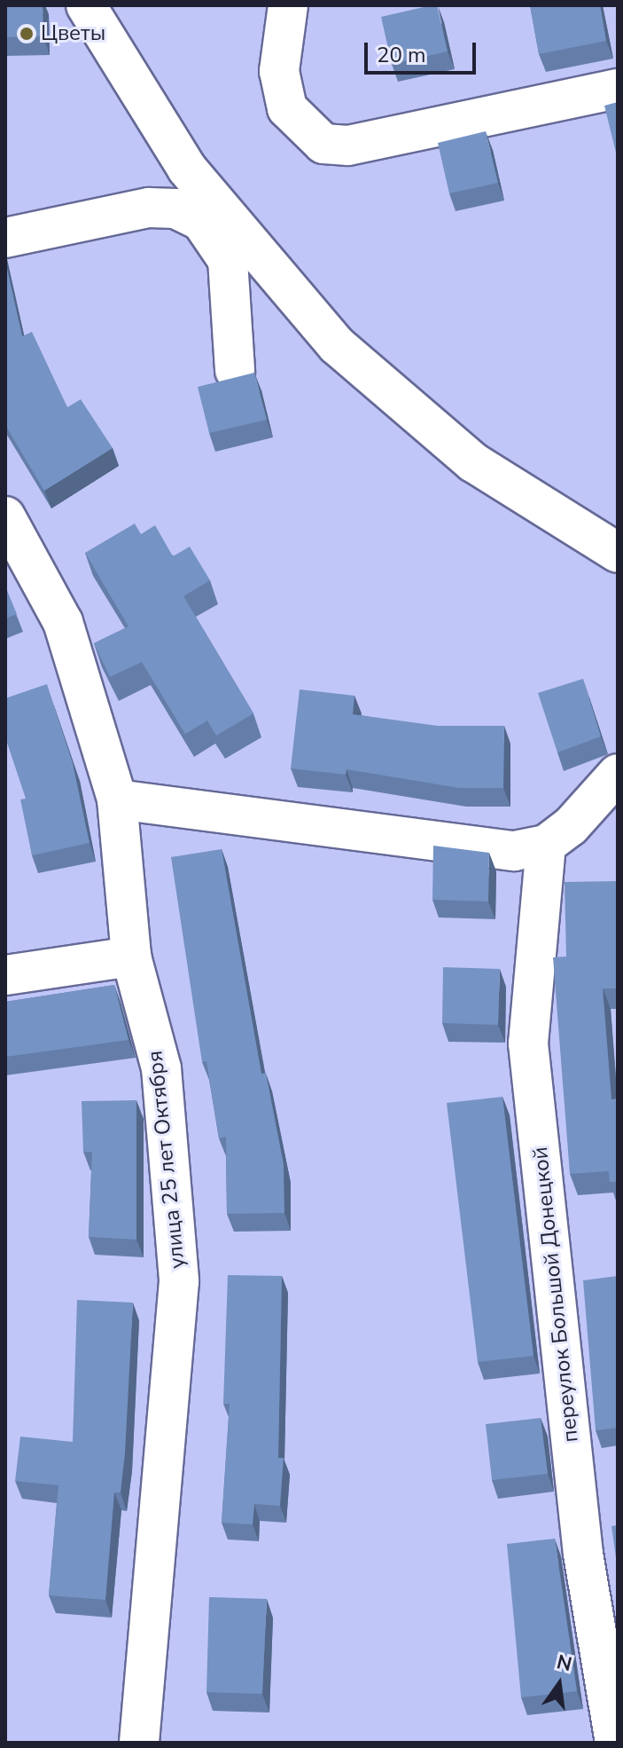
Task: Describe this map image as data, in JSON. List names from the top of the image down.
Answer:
{
  "streets": {
    "street": ["улица 25 лет Октября", "переулок Большой Донецкой"]
  },
  "places": ["Цветы"],
  "scale_bar": "20 m",
  "north": "top"
}
